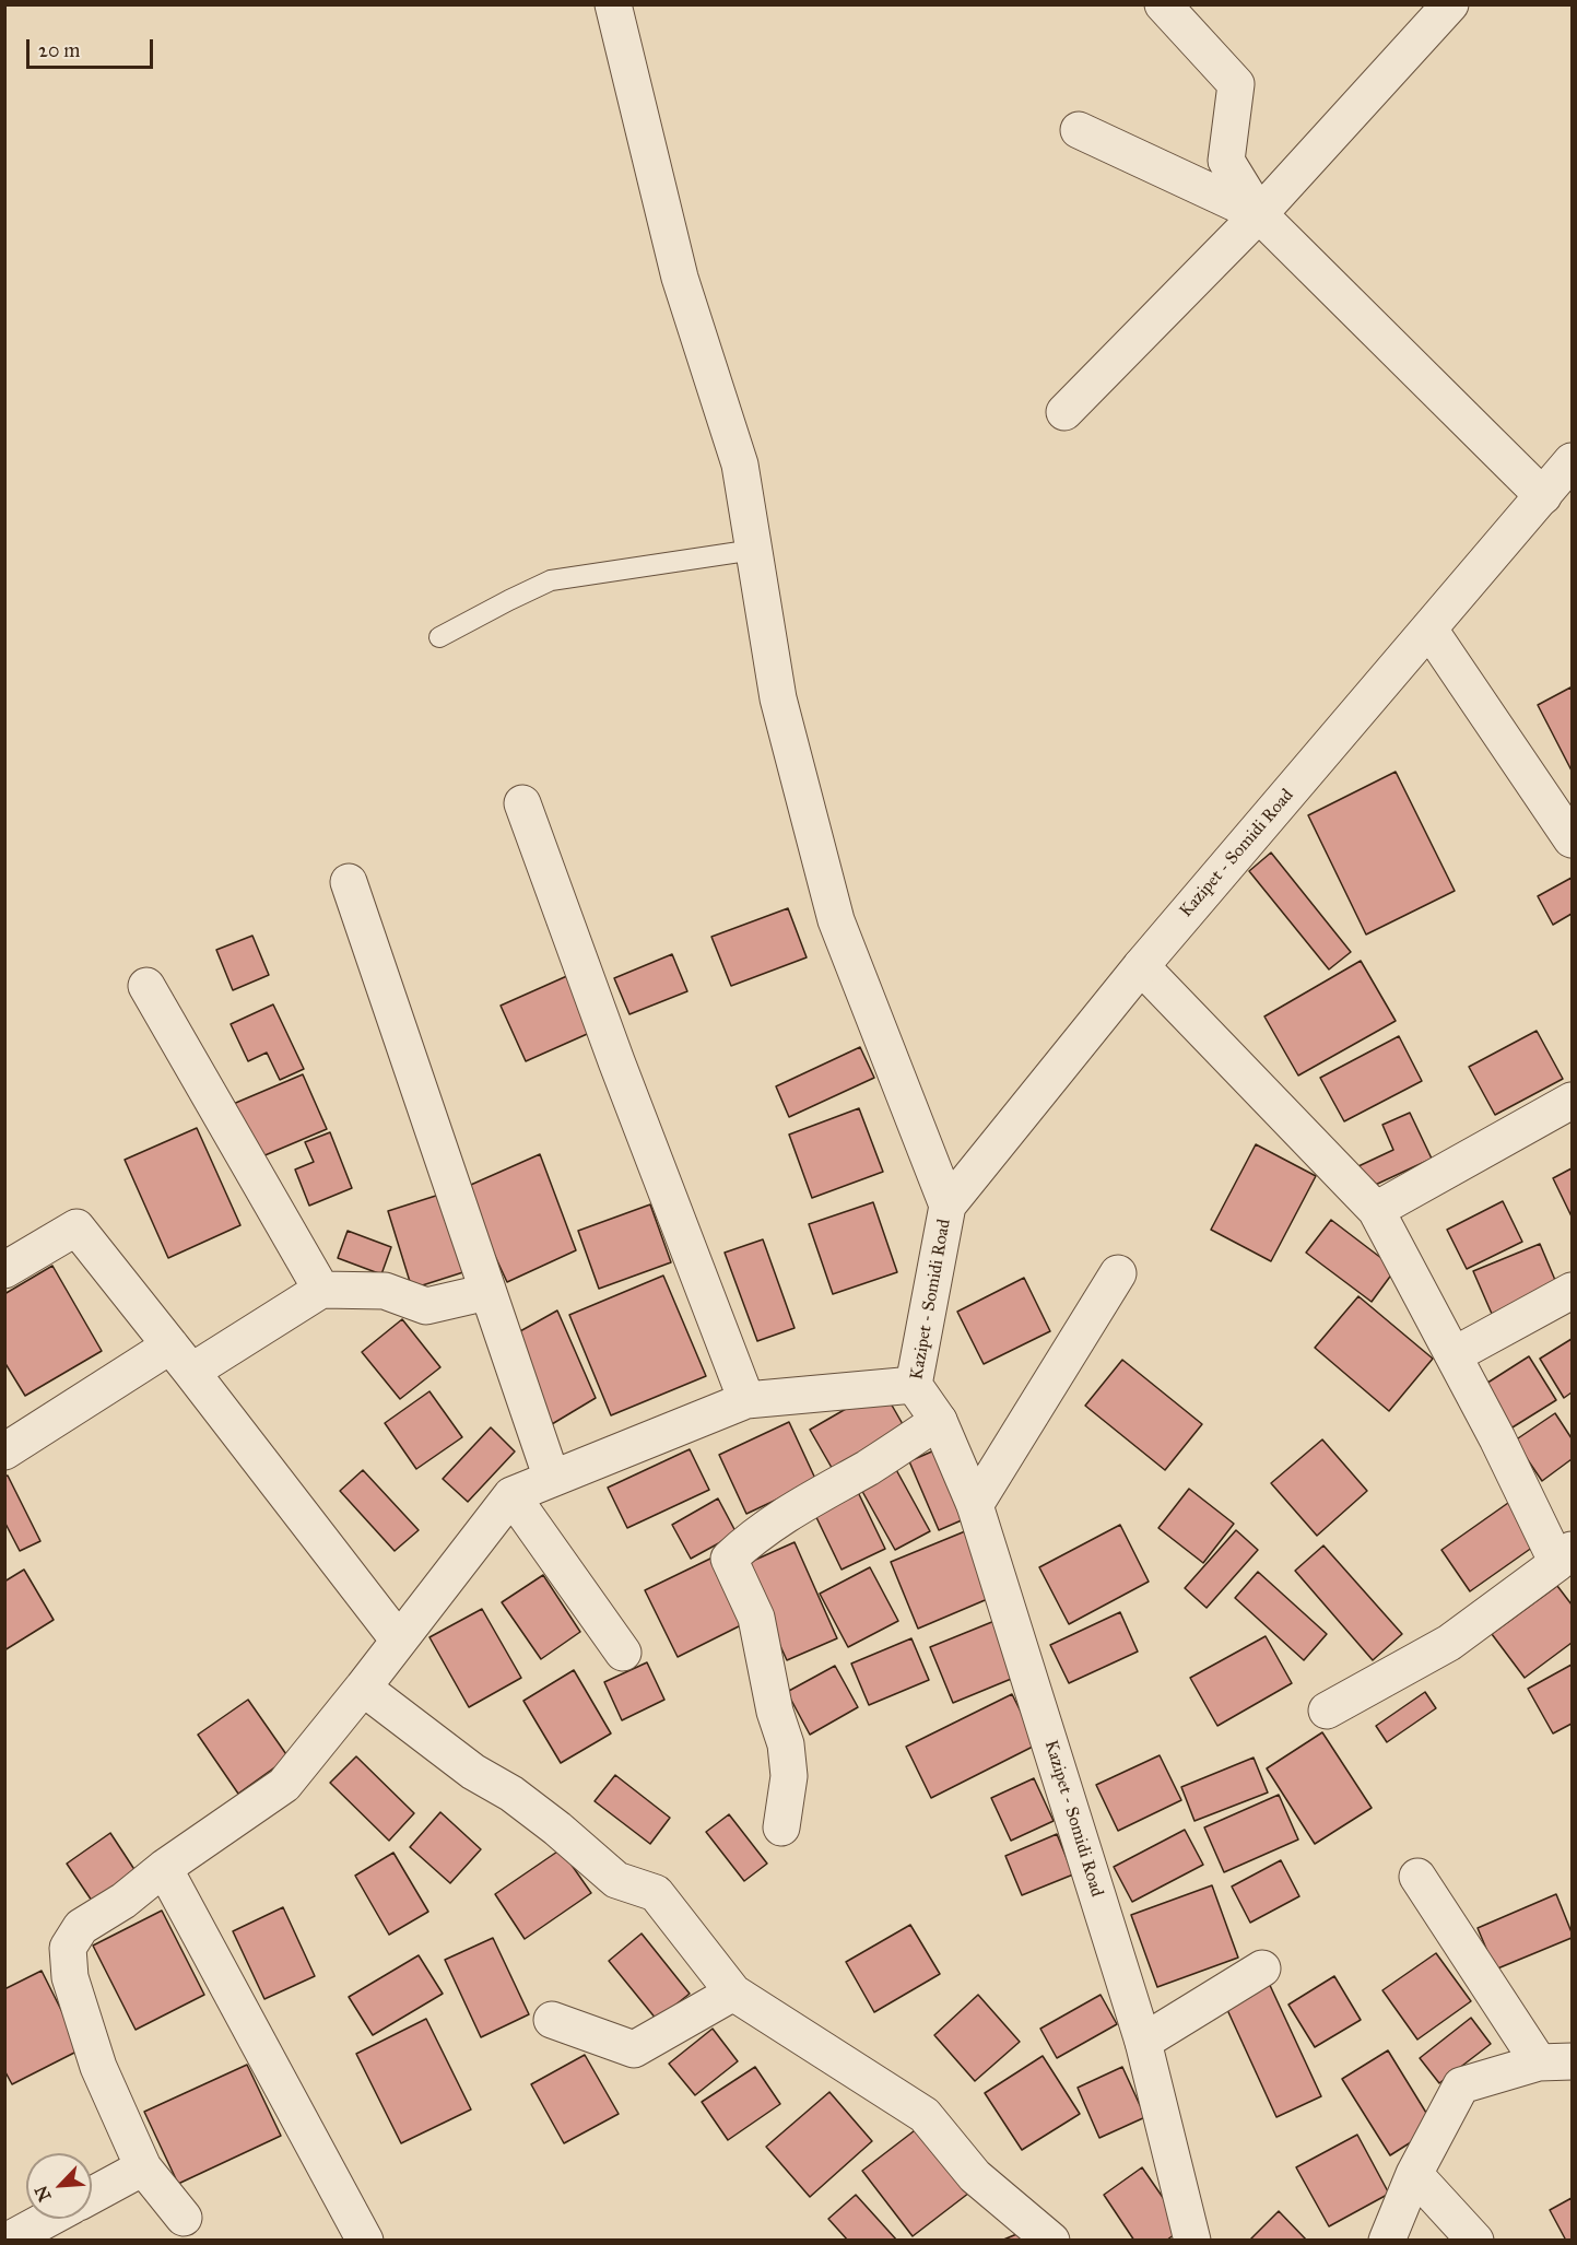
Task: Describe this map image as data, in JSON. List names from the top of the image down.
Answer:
{
  "streets": {
    "street": ["Kazipet - Somidi Road"]
  },
  "scale_bar": "20 m",
  "north": "bottom left"
}
